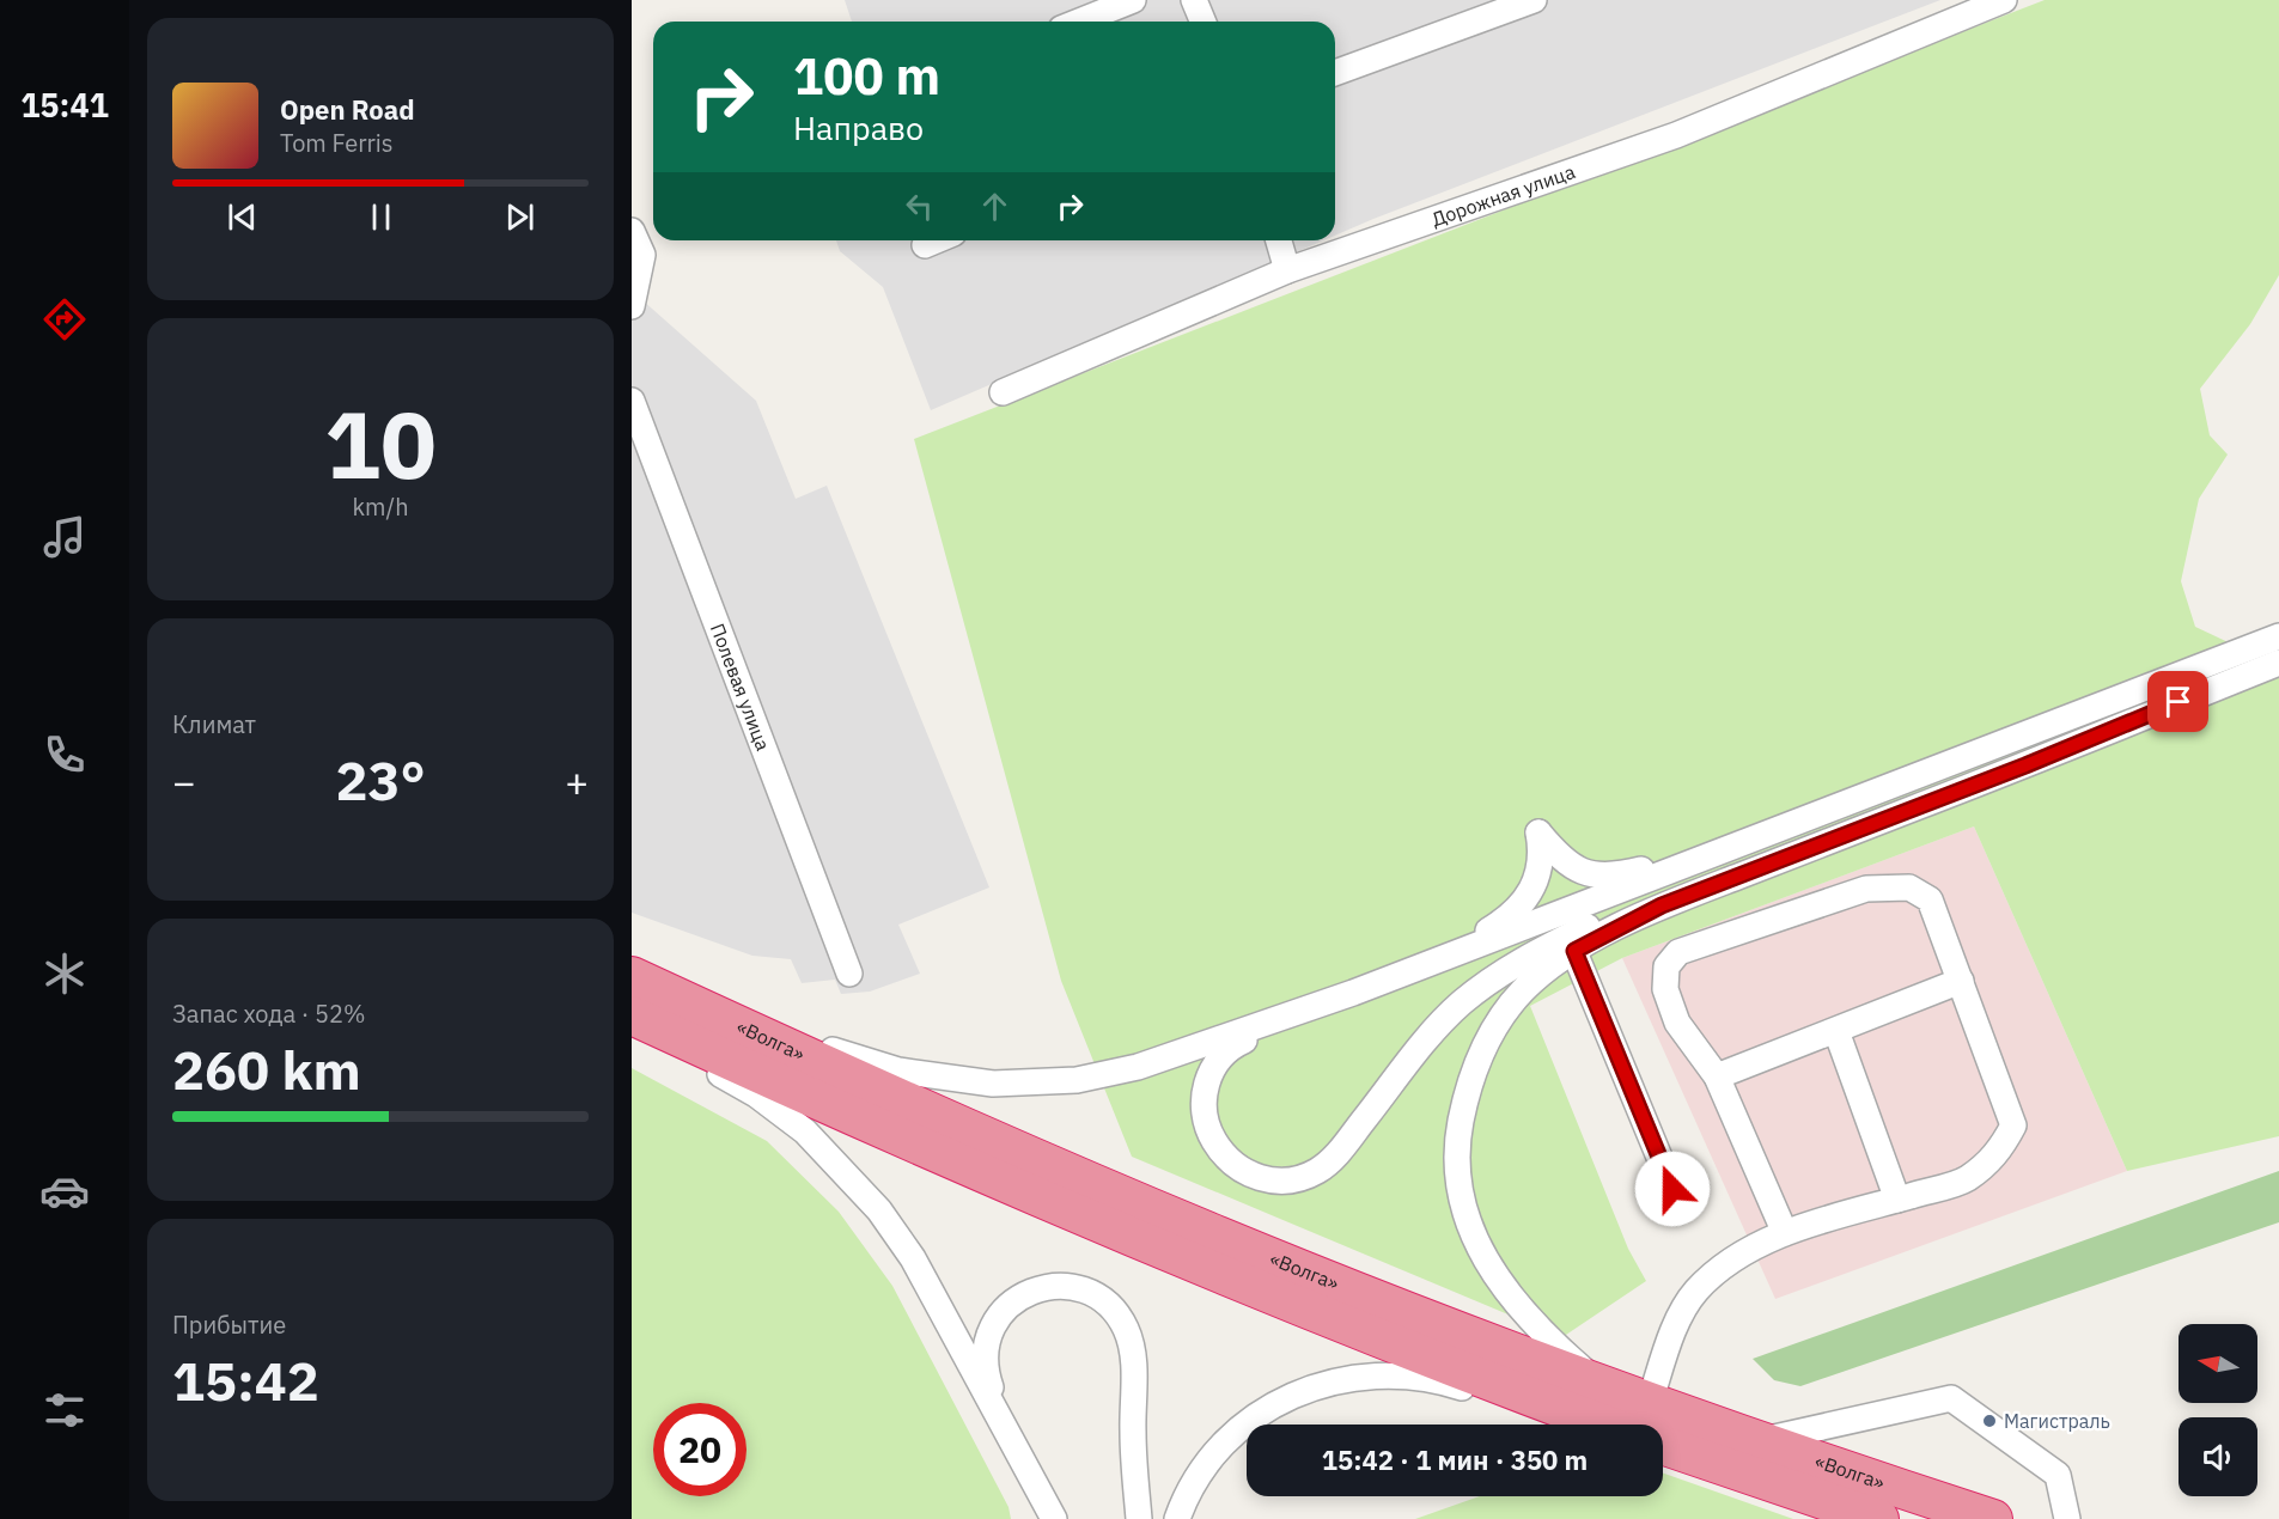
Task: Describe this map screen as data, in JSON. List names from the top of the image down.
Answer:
{
  "streets": {
    "highway": ["«Волга»"],
    "street": ["Дорожная улица", "Полевая улица"]
  },
  "places": ["Магистраль"],
  "north": "left",
  "page": {
    "tabs": "15:41",
    "turn": ["100 m", "Направо"],
    "song": ["Open Road", "Tom Ferris"],
    "tile": [
      ["10", "km/h"],
      "Климат",
      ["Запас хода · 52%", "260 km"],
      ["Прибытие", "15:42"]
    ],
    "heat": ["−", "23°", "+"],
    "limit": "20",
    "trip": "15:42 · 1 мин · 350 m"
  }
}
